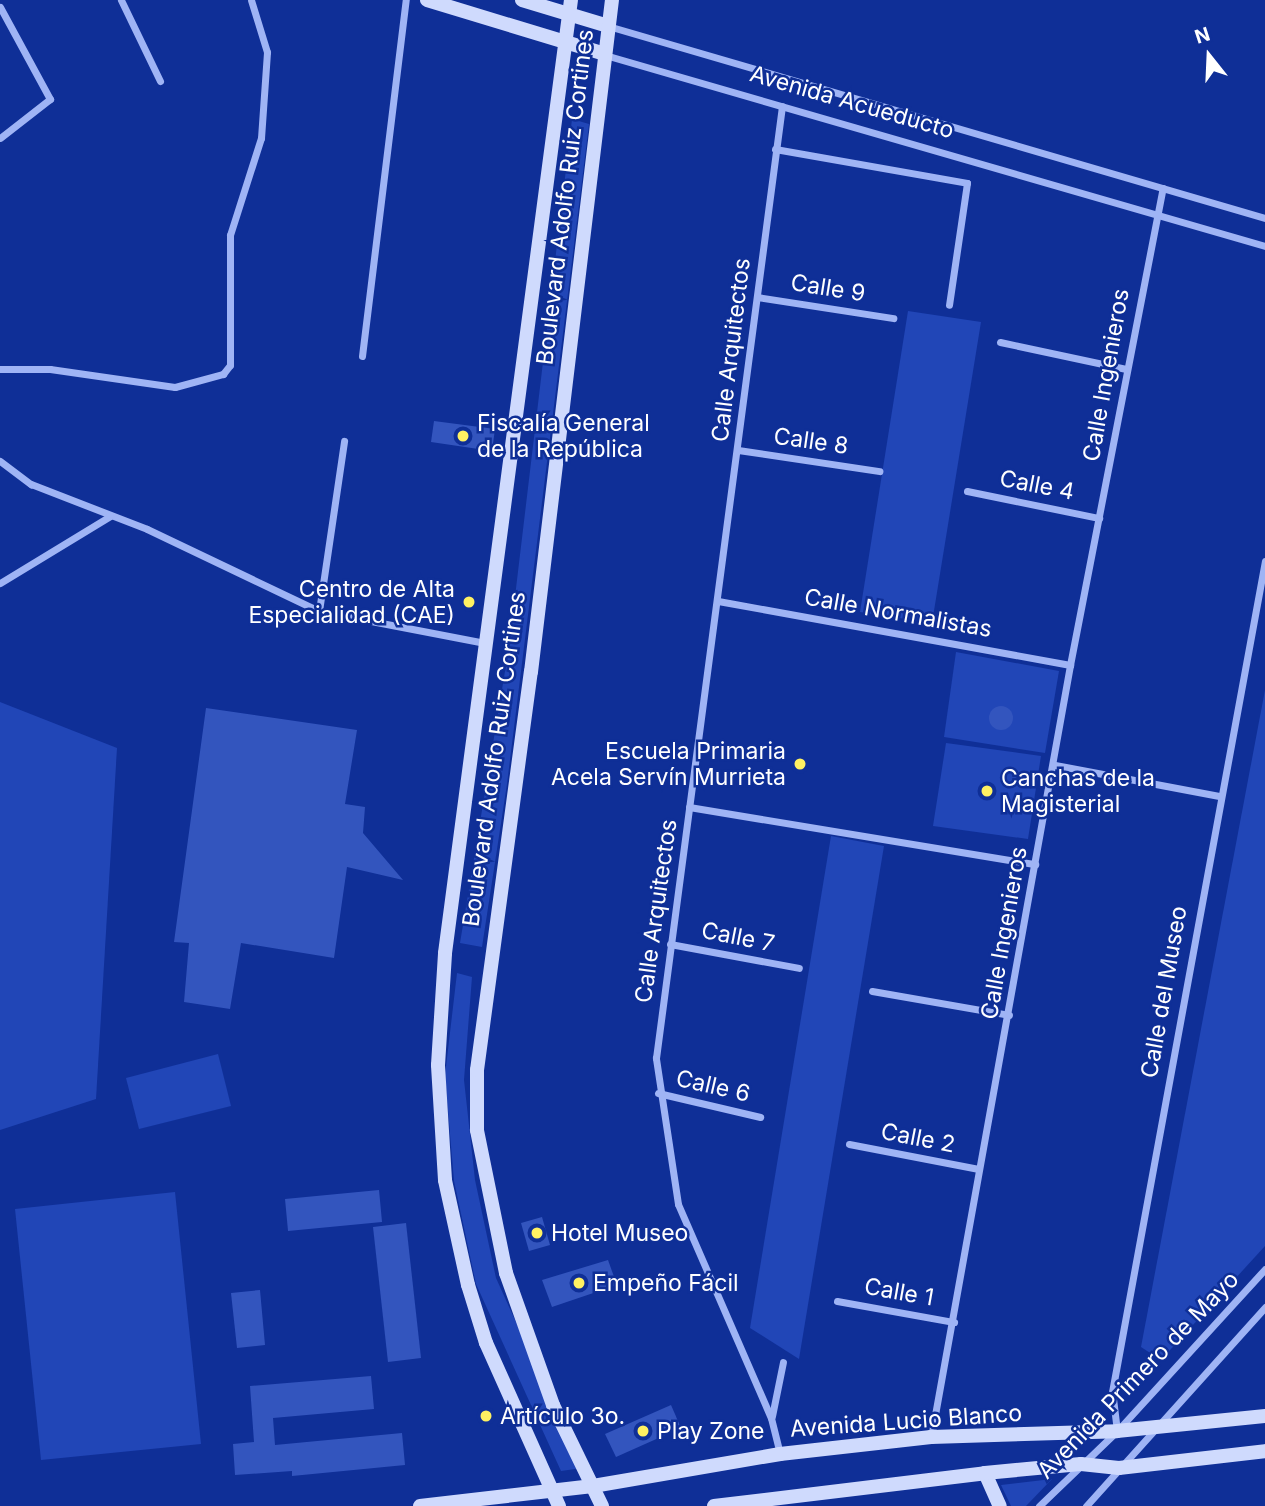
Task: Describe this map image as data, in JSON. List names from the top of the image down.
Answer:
{
  "streets": {
    "main road": ["Avenida Acueducto", "Boulevard Adolfo Ruiz Cortines", "Avenida Lucio Blanco"],
    "street": [
      "Calle 9",
      "Calle Arquitectos",
      "Calle Ingenieros",
      "Calle 8",
      "Calle 4",
      "Calle Normalistas",
      "Calle 7",
      "Calle del Museo",
      "Calle 6",
      "Calle 2",
      "Calle 1",
      "Avenida Primero de Mayo"
    ]
  },
  "crossings": [
    ["Avenida Acueducto", "Boulevard Adolfo Ruiz Cortines"],
    ["Avenida Acueducto", "Calle Arquitectos"],
    ["Avenida Acueducto", "Calle Ingenieros"],
    ["Boulevard Adolfo Ruiz Cortines", "Avenida Lucio Blanco"],
    ["Calle 9", "Calle Arquitectos"],
    ["Calle Arquitectos", "Calle 8"],
    ["Calle Arquitectos", "Calle Normalistas"],
    ["Calle Arquitectos", "Calle 7"],
    ["Calle Arquitectos", "Calle 6"],
    ["Calle Arquitectos", "Avenida Lucio Blanco"],
    ["Calle Ingenieros", "Calle 4"],
    ["Calle Ingenieros", "Calle Normalistas"],
    ["Calle Ingenieros", "Calle 2"],
    ["Calle Ingenieros", "Calle 1"],
    ["Calle Ingenieros", "Avenida Lucio Blanco"],
    ["Calle del Museo", "Avenida Primero de Mayo"],
    ["Calle del Museo", "Avenida Lucio Blanco"],
    ["Avenida Primero de Mayo", "Avenida Lucio Blanco"]
  ],
  "places": [
    "Fiscalía General de la República",
    "Centro de Alta Especialidad (CAE)",
    "Escuela Primaria Acela Servín Murrieta",
    "Canchas de la Magisterial",
    "Hotel Museo",
    "Empeño Fácil",
    "Artículo 3o.",
    "Play Zone"
  ],
  "north": "top"
}
